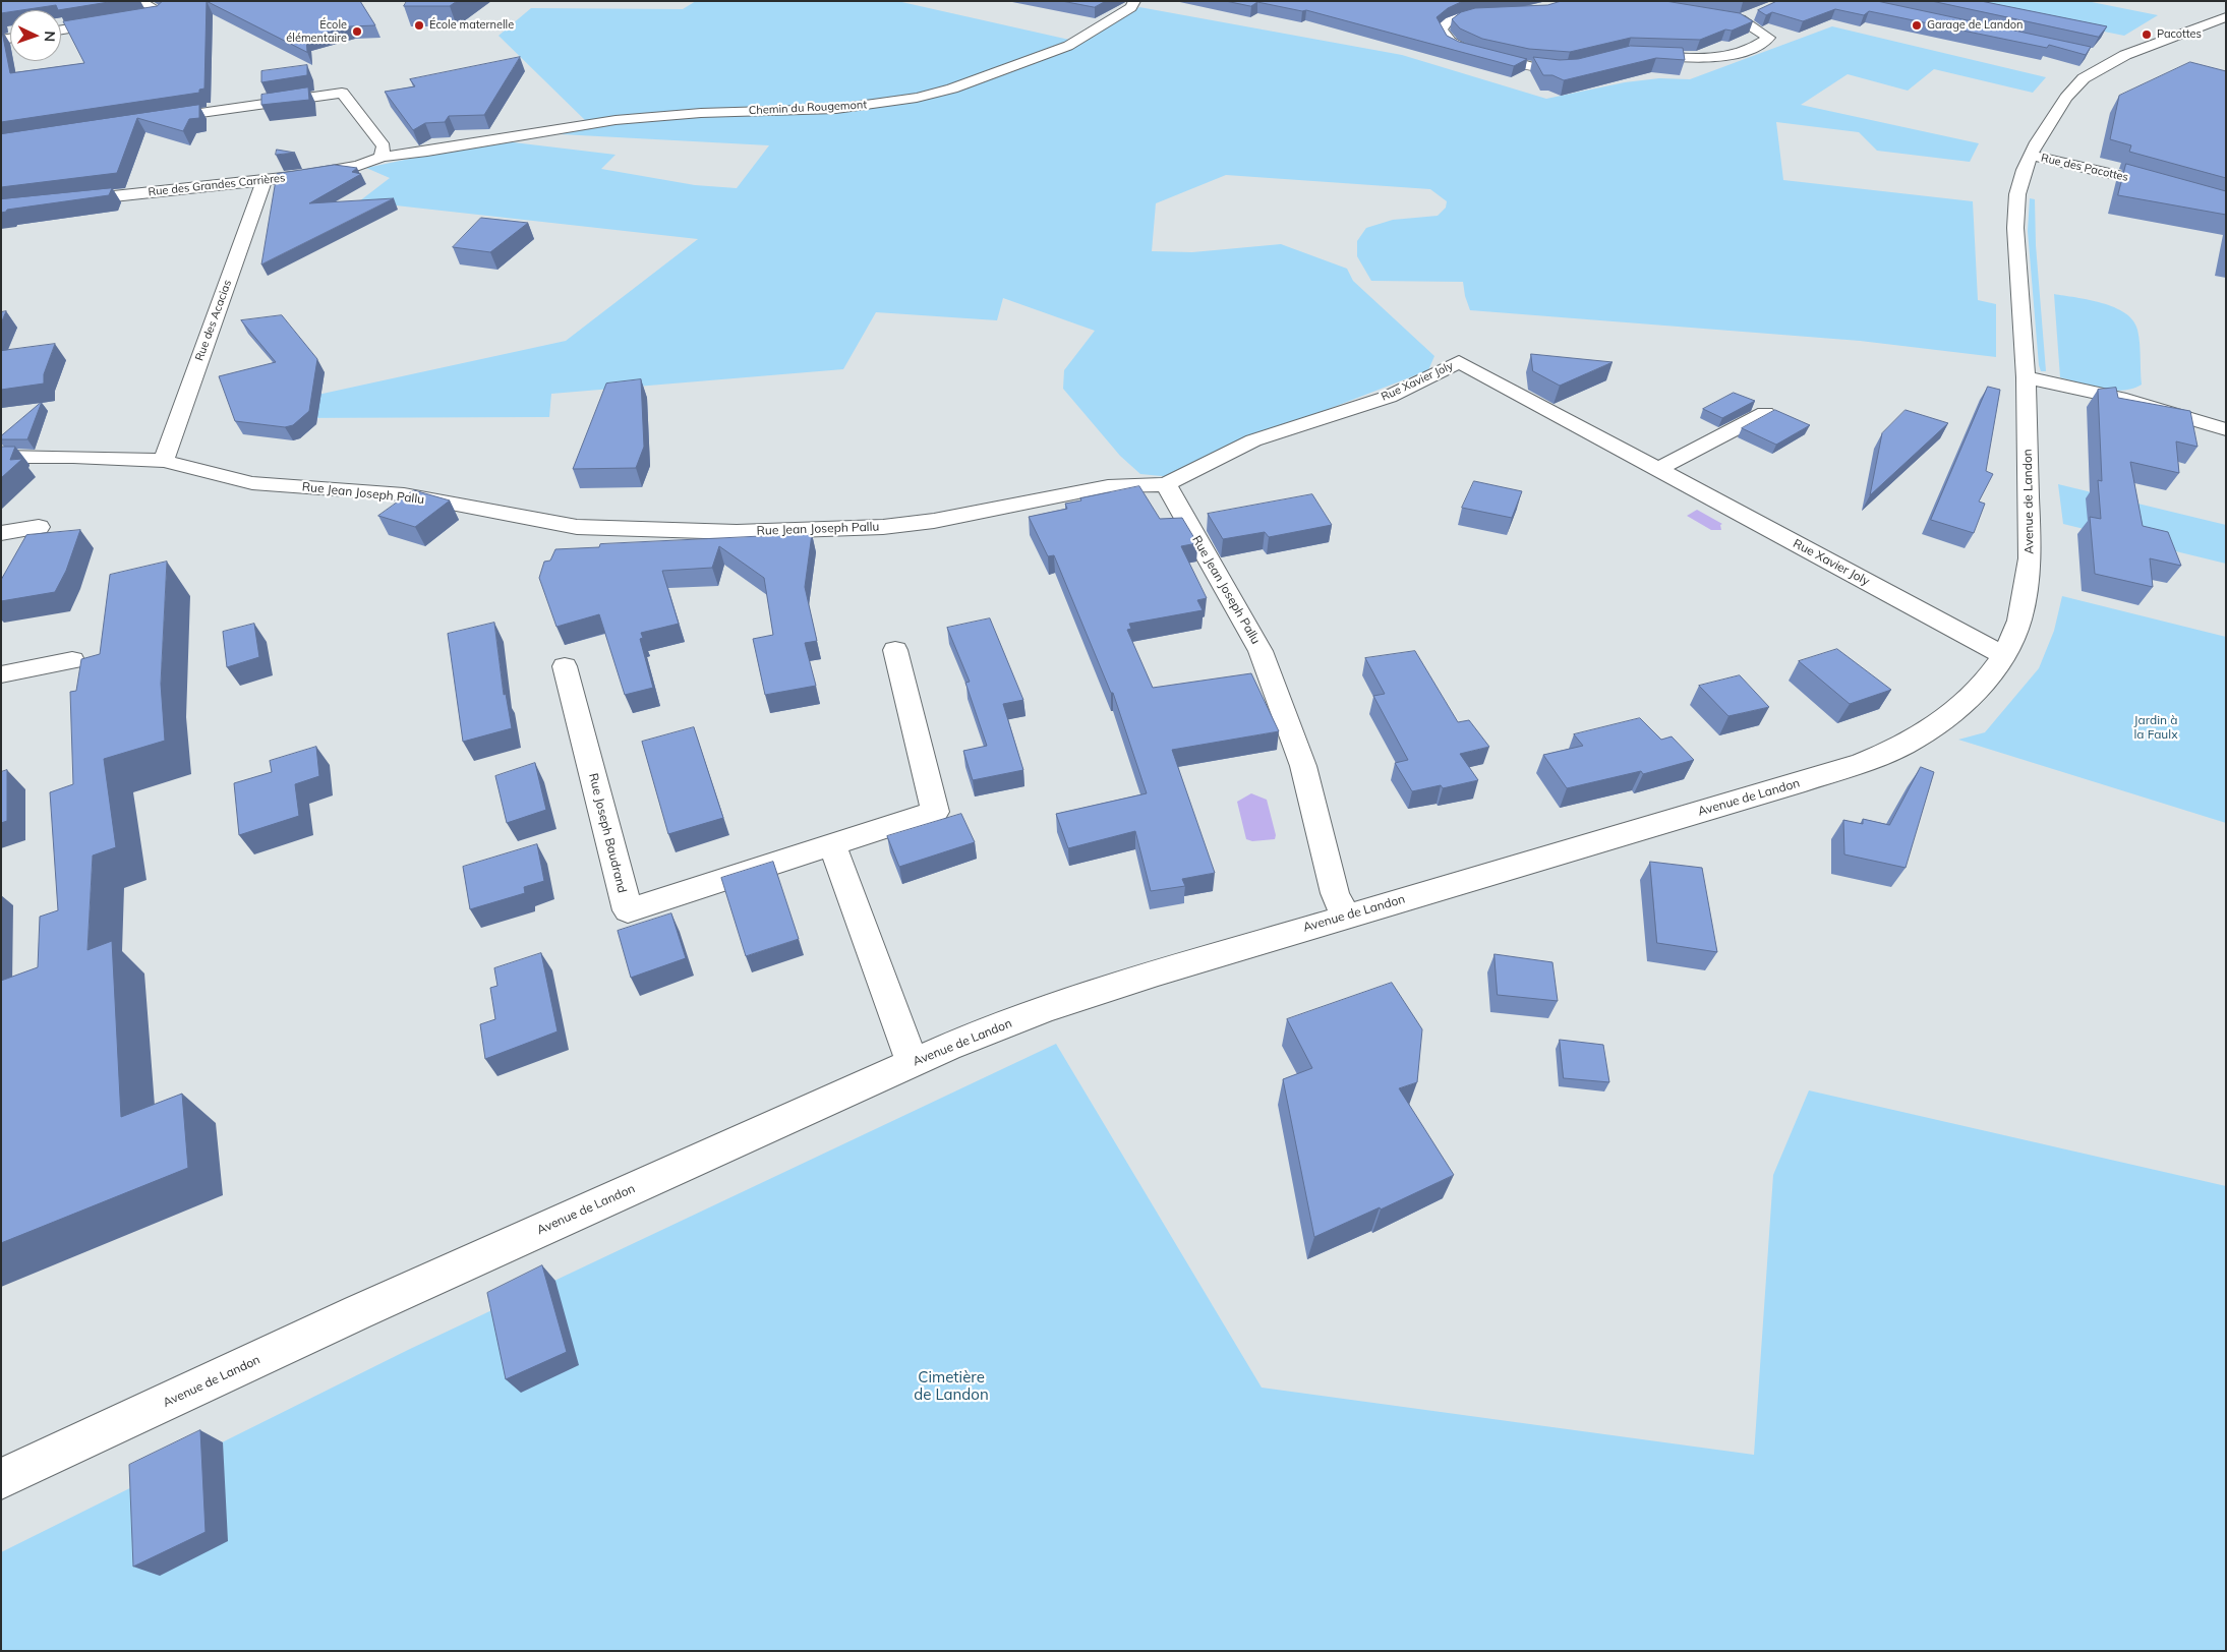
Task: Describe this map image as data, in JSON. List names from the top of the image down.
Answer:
{
  "streets": {
    "street": [
      "Chemin du Rougemont",
      "Rue des Pacottes",
      "Rue des Grandes Carrières",
      "Rue des Acacias",
      "Rue Xavier Joly",
      "Rue Jean Joseph Pallu",
      "Avenue de Landon",
      "Rue Joseph Baudrand"
    ]
  },
  "crossings": [
    ["Chemin du Rougemont", "Rue des Grandes Carrières"],
    ["Rue des Pacottes", "Avenue de Landon"],
    ["Rue des Grandes Carrières", "Rue des Acacias"],
    ["Rue des Acacias", "Rue Jean Joseph Pallu"],
    ["Rue Xavier Joly", "Rue Jean Joseph Pallu"],
    ["Rue Xavier Joly", "Avenue de Landon"],
    ["Rue Jean Joseph Pallu", "Avenue de Landon"]
  ],
  "parks": ["Jardin à la Faulx", "Cimetière de Landon"],
  "places": [
    "École maternelle",
    "Garage de Landon",
    "École élémentaire",
    "Pacottes"
  ],
  "north": "right"
}
